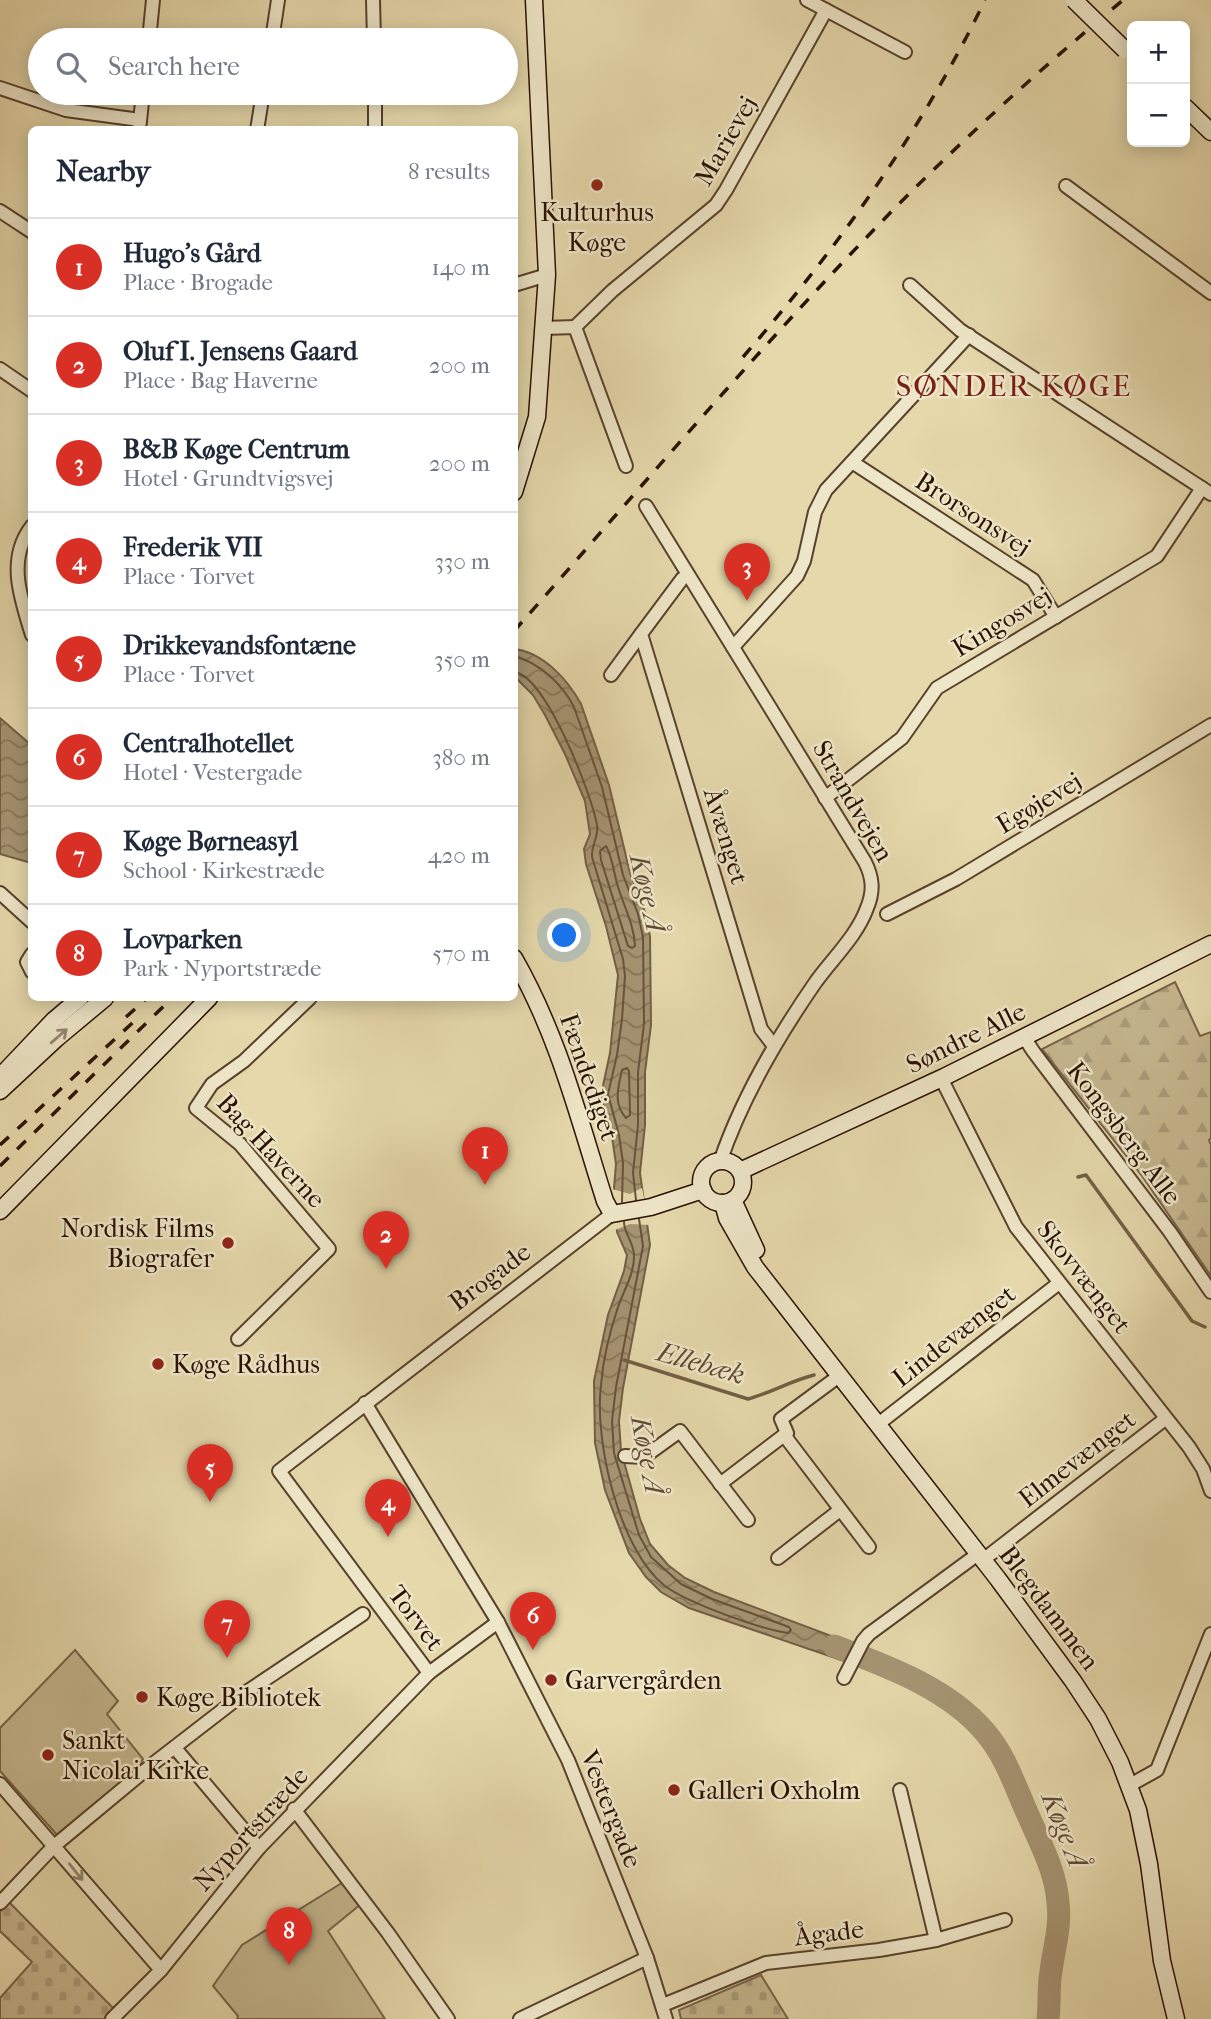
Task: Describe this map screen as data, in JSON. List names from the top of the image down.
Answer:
{
  "streets": {
    "street": [
      "Marievej",
      "Brorsonsvej",
      "Kingosvej",
      "Strandvejen",
      "Egøjevej",
      "Åvænget",
      "Søndre Alle",
      "Fændediget",
      "Kongsberg Alle",
      "Bag Haverne",
      "Brogade",
      "Skovvænget",
      "Lindevænget",
      "Elmevænget",
      "Blegdammen",
      "Torvet",
      "Vestergade",
      "Nyportstræde",
      "Ågade"
    ]
  },
  "crossings": [
    ["Brorsonsvej", "Kingosvej"],
    ["Kingosvej", "Strandvejen"],
    ["Strandvejen", "Åvænget"],
    ["Strandvejen", "Søndre Alle"],
    ["Strandvejen", "Brogade"],
    ["Strandvejen", "Blegdammen"],
    ["Søndre Alle", "Kongsberg Alle"],
    ["Søndre Alle", "Brogade"],
    ["Søndre Alle", "Skovvænget"],
    ["Søndre Alle", "Blegdammen"],
    ["Fændediget", "Brogade"],
    ["Brogade", "Blegdammen"],
    ["Brogade", "Torvet"],
    ["Skovvænget", "Lindevænget"],
    ["Skovvænget", "Elmevænget"],
    ["Lindevænget", "Blegdammen"],
    ["Elmevænget", "Blegdammen"],
    ["Torvet", "Vestergade"],
    ["Torvet", "Nyportstræde"],
    ["Vestergade", "Ågade"]
  ],
  "districts": ["SØNDER KØGE"],
  "water": ["Køge Å", "Ellebæk"],
  "places": [
    "Kulturhus Køge",
    "Nordisk Films Biografer",
    "Køge Rådhus",
    "Garvergården",
    "Køge Bibliotek",
    "Sankt Nicolai Kirke",
    "Galleri Oxholm"
  ],
  "page": {
    "map_buttons": ["+", "−"],
    "search": "Search here",
    "heading": ["Nearby", "8 results"],
    "list": [
      {
        "mark": "1",
        "name": "Hugo's Gård",
        "note": "Place · Brogade",
        "value": "140 m"
      },
      {
        "mark": "2",
        "name": "Oluf I. Jensens Gaard",
        "note": "Place · Bag Haverne",
        "value": "200 m"
      },
      {
        "mark": "3",
        "name": "B&B Køge Centrum",
        "note": "Hotel · Grundtvigsvej",
        "value": "200 m"
      },
      {
        "mark": "4",
        "name": "Frederik VII",
        "note": "Place · Torvet",
        "value": "330 m"
      },
      {
        "mark": "5",
        "name": "Drikkevandsfontæne",
        "note": "Place · Torvet",
        "value": "350 m"
      },
      {
        "mark": "6",
        "name": "Centralhotellet",
        "note": "Hotel · Vestergade",
        "value": "380 m"
      },
      {
        "mark": "7",
        "name": "Køge Børneasyl",
        "note": "School · Kirkestræde",
        "value": "420 m"
      },
      {
        "mark": "8",
        "name": "Lovparken",
        "note": "Park · Nyportstræde",
        "value": "570 m"
      }
    ],
    "pins": [
      "3",
      "1",
      "2",
      "5",
      "4",
      "6",
      "7",
      "8"
    ]
  }
}
